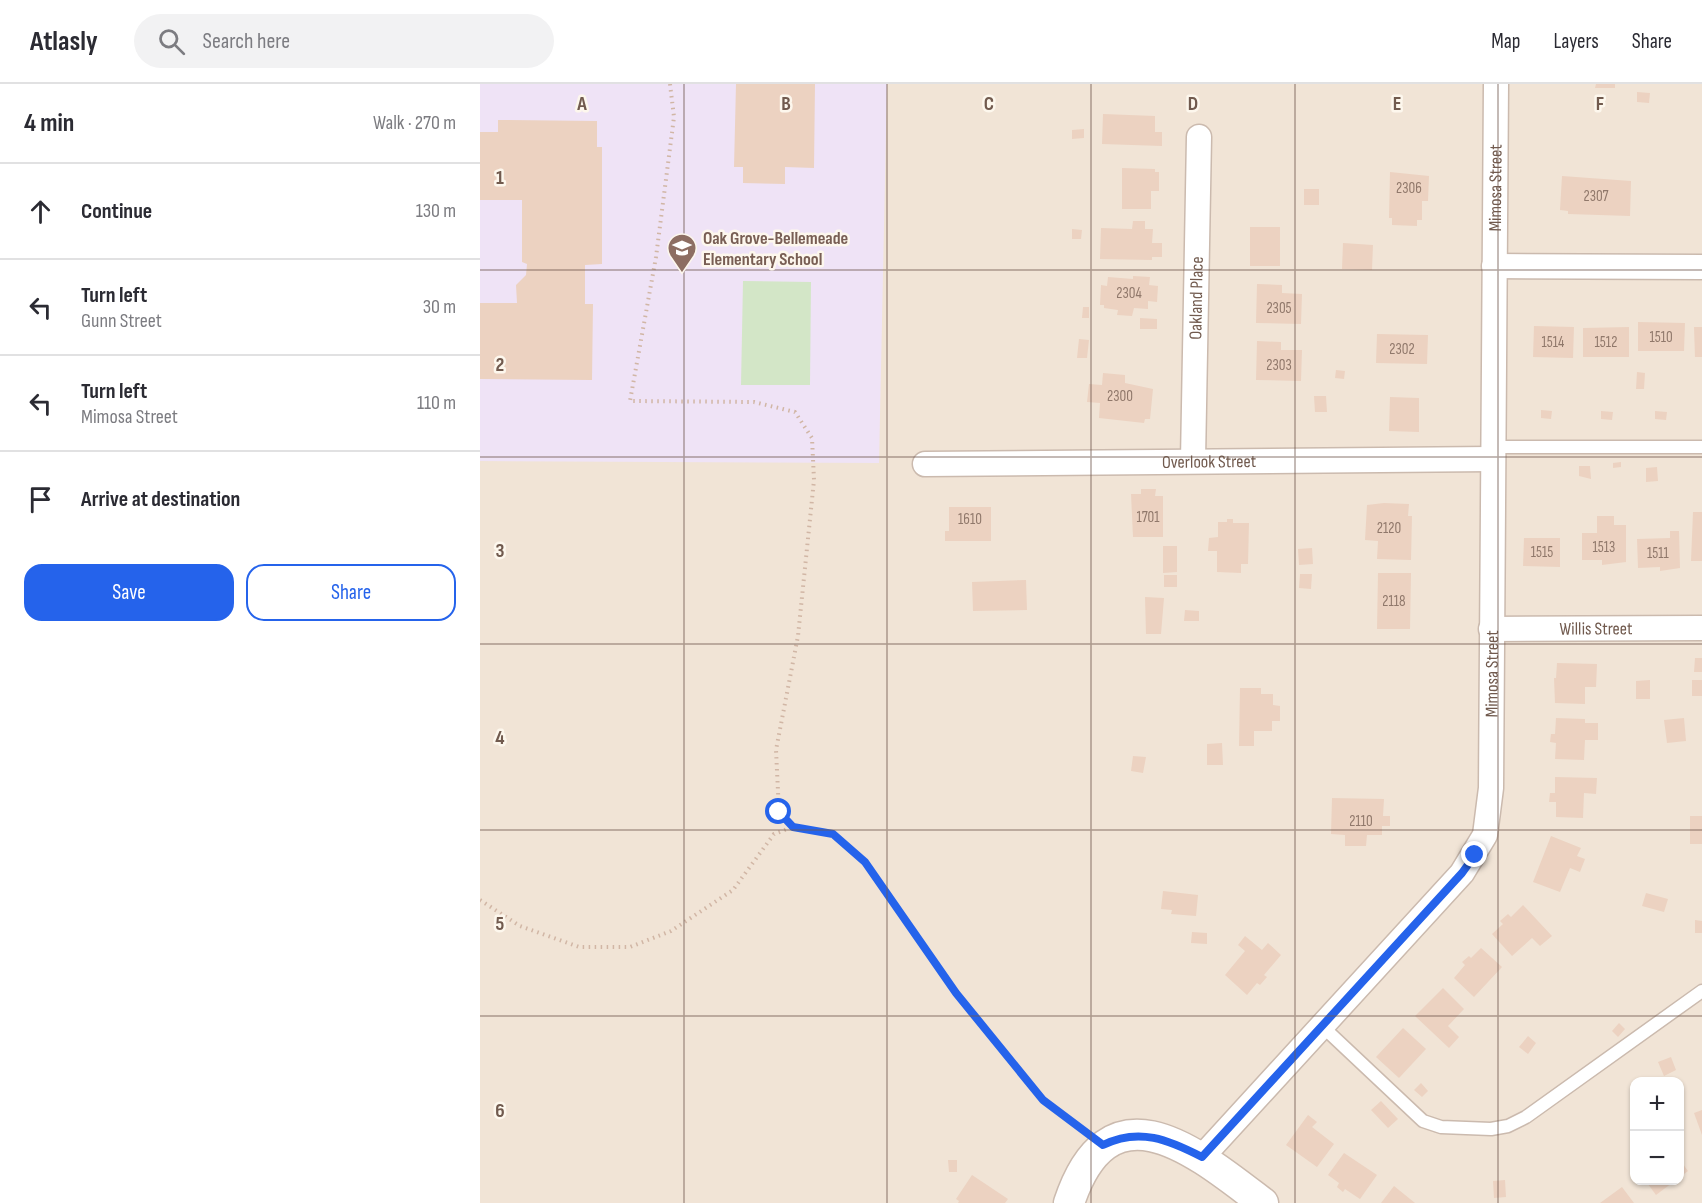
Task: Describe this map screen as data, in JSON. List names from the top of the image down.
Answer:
{
  "streets": {
    "street": [
      "Mimosa Street",
      "Oakland Place",
      "Overlook Street",
      "Willis Street"
    ]
  },
  "crossings": [
    ["Mimosa Street", "Overlook Street"],
    ["Mimosa Street", "Willis Street"],
    ["Oakland Place", "Overlook Street"]
  ],
  "places": {
    "school or university": ["Oak Grove-Bellemeade Elementary School"]
  },
  "house_numbers": [
    "2306",
    "2307",
    "2304",
    "2305",
    "1510",
    "1514",
    "1512",
    "2302",
    "2303",
    "2300",
    "1701",
    "1610",
    "2120",
    "1513",
    "1515",
    "1511",
    "2118",
    "2110"
  ],
  "page": {
    "header": "Atlasly",
    "search": "Search here",
    "nav": ["Map", "Layers", "Share"],
    "heading": ["4 min", "Walk · 270 m"],
    "list": [
      ["Continue", "130 m"],
      ["Turn left", "Gunn Street", "30 m"],
      ["Turn left", "Mimosa Street", "110 m"],
      "Arrive at destination"
    ],
    "buttons": ["Save", "Share"],
    "map_buttons": ["+", "−"]
  },
  "grid": {
    "columns": [
      "A",
      "B",
      "C",
      "D",
      "E",
      "F"
    ],
    "rows": [
      "1",
      "2",
      "3",
      "4",
      "5",
      "6"
    ]
  }
}
